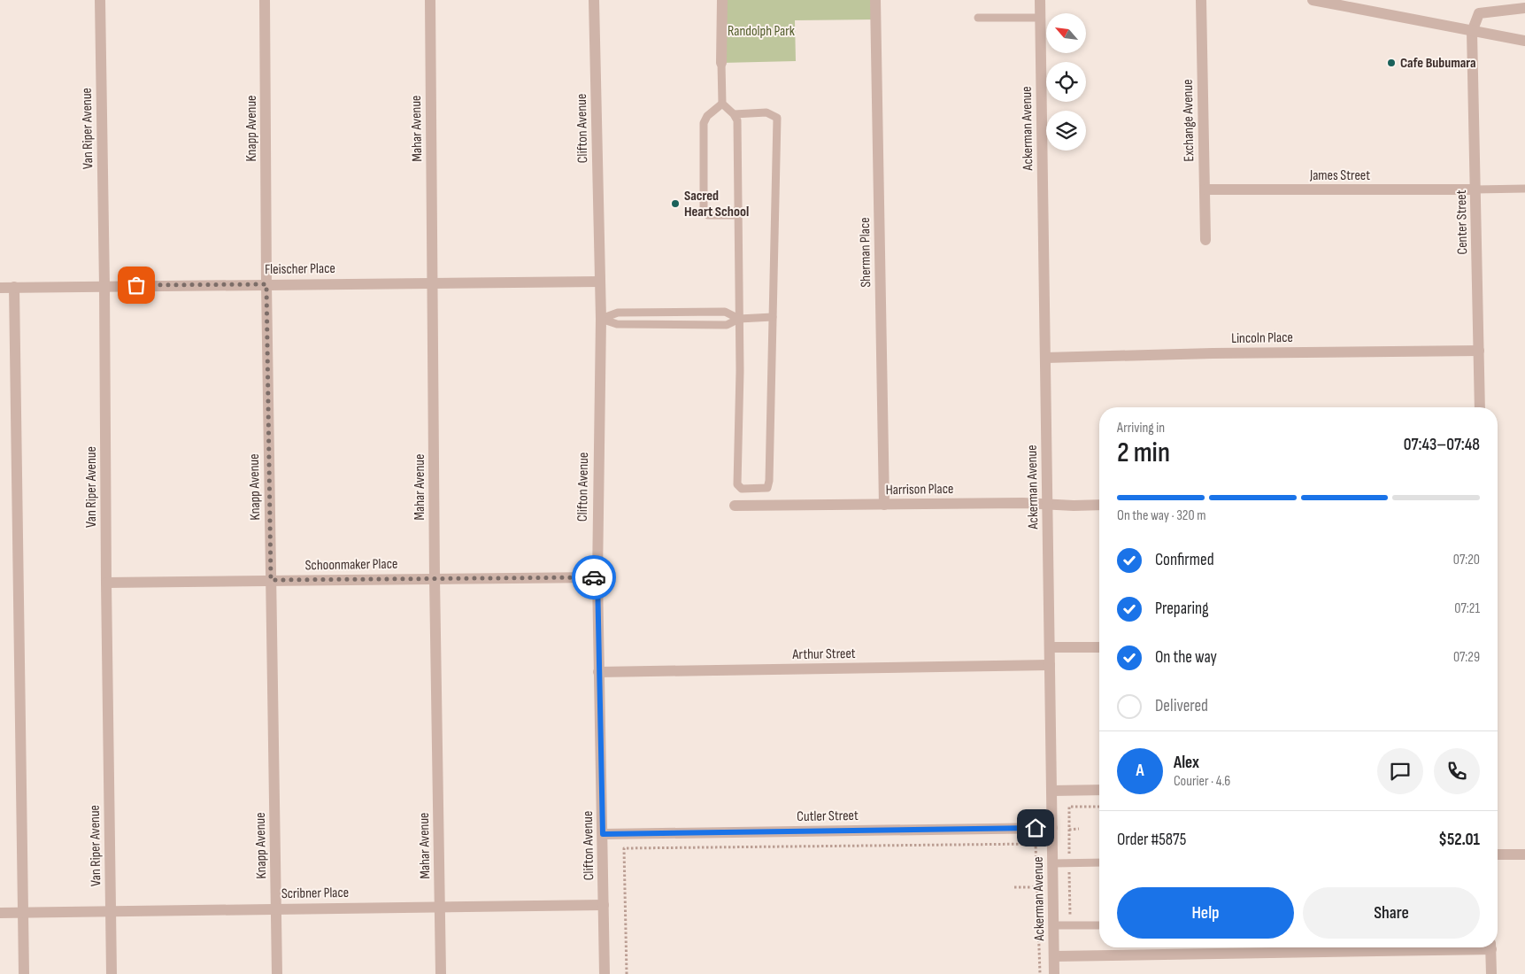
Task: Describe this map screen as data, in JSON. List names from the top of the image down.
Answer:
{
  "streets": {
    "street": [
      "Exchange Avenue",
      "Van Riper Avenue",
      "Knapp Avenue",
      "Mahar Avenue",
      "Clifton Avenue",
      "Ackerman Avenue",
      "James Street",
      "Center Street",
      "Sherman Place",
      "Fleischer Place",
      "Lincoln Place",
      "Harrison Place",
      "Schoonmaker Place",
      "Arthur Street",
      "Cutler Street",
      "Scribner Place"
    ]
  },
  "crossings": [
    ["Exchange Avenue", "James Street"],
    ["Van Riper Avenue", "Fleischer Place"],
    ["Van Riper Avenue", "Schoonmaker Place"],
    ["Van Riper Avenue", "Scribner Place"],
    ["Knapp Avenue", "Fleischer Place"],
    ["Knapp Avenue", "Schoonmaker Place"],
    ["Knapp Avenue", "Scribner Place"],
    ["Mahar Avenue", "Fleischer Place"],
    ["Mahar Avenue", "Schoonmaker Place"],
    ["Mahar Avenue", "Scribner Place"],
    ["Clifton Avenue", "Fleischer Place"],
    ["Clifton Avenue", "Schoonmaker Place"],
    ["Clifton Avenue", "Arthur Street"],
    ["Clifton Avenue", "Cutler Street"],
    ["Clifton Avenue", "Scribner Place"],
    ["Ackerman Avenue", "Lincoln Place"],
    ["Ackerman Avenue", "Harrison Place"],
    ["Ackerman Avenue", "Arthur Street"],
    ["Ackerman Avenue", "Cutler Street"],
    ["James Street", "Center Street"],
    ["Center Street", "Lincoln Place"],
    ["Sherman Place", "Harrison Place"]
  ],
  "parks": ["Randolph Park"],
  "places": ["Cafe Bubumara", "Sacred Heart School"],
  "north": "top left",
  "page": {
    "heading": ["2 min", "Arriving in", "07:43–07:48"],
    "panel": [
      "Alex",
      "Courier · 4.6",
      "Order #5875",
      "$52.01"
    ],
    "bar": "On the way · 320 m",
    "list": [
      ["Confirmed", "07:20"],
      ["Preparing", "07:21"],
      ["On the way", "07:29"],
      "Delivered"
    ],
    "round": "A",
    "buttons": ["Help", "Share"]
  }
}
